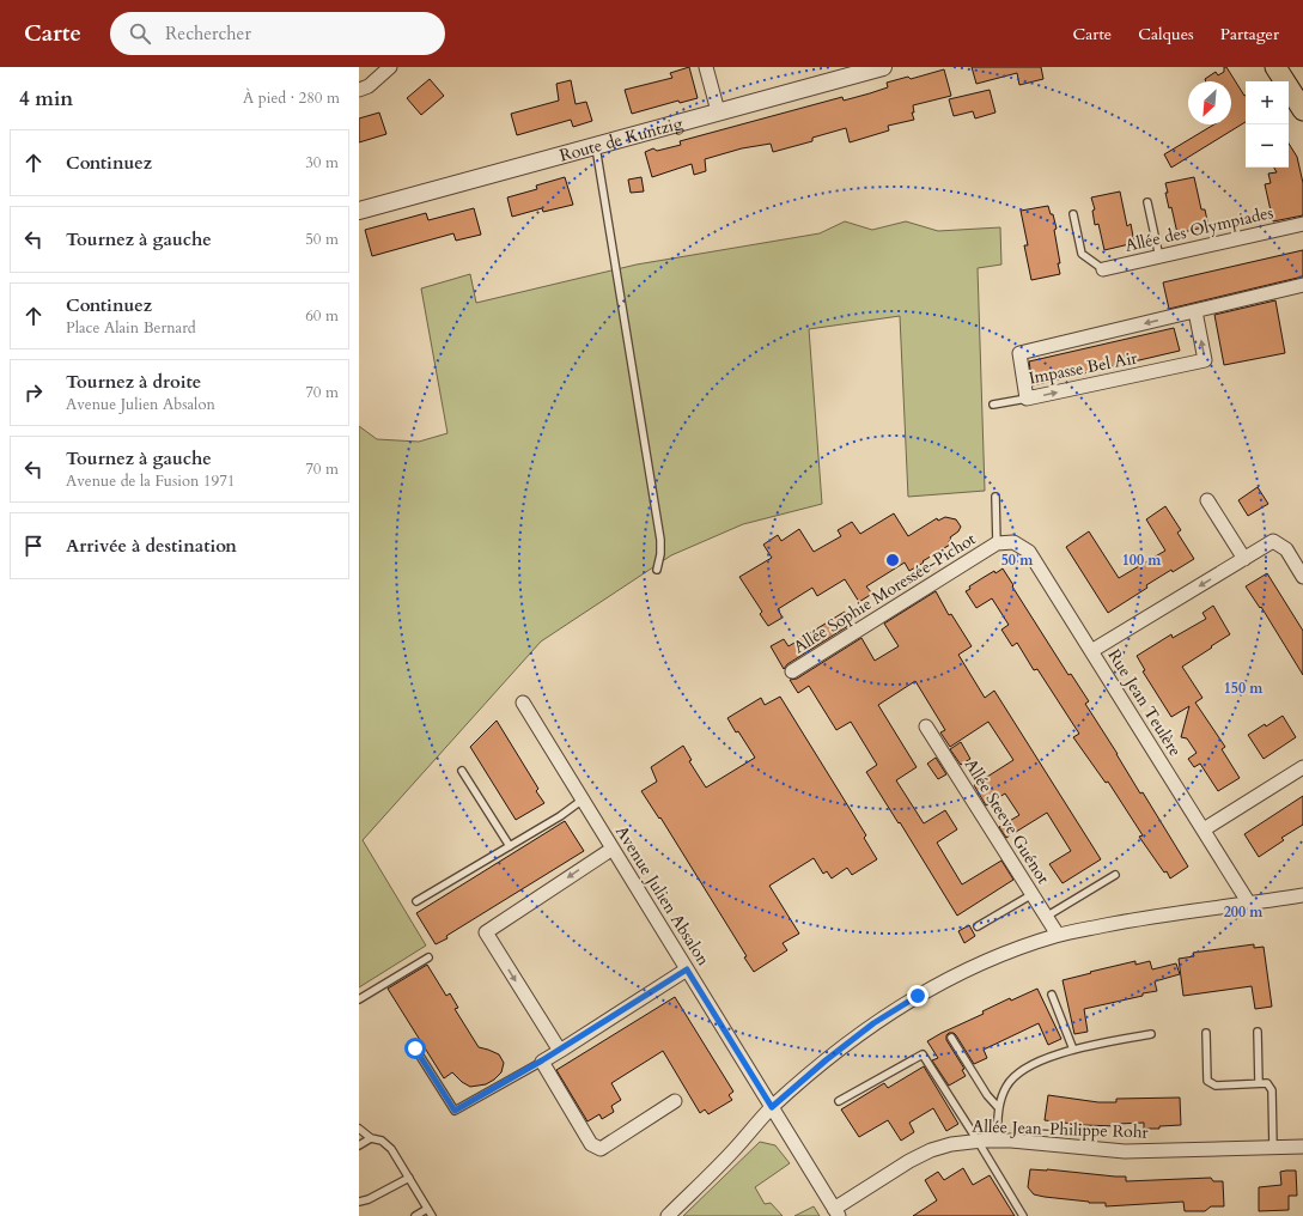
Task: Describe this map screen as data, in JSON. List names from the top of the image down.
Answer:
{
  "streets": {
    "street": [
      "Route de Kuntzig",
      "Allée des Olympiades",
      "Impasse Bel Air",
      "Allée Sophie Moressée-Pichot",
      "Rue Jean Teulère",
      "Allée Steeve Guénot",
      "Avenue Julien Absalon",
      "Allée Jean-Philippe Rohr"
    ]
  },
  "crossings": [
    ["Allée Sophie Moressée-Pichot", "Rue Jean Teulère"],
    ["Avenue Julien Absalon", "Allée Jean-Philippe Rohr"]
  ],
  "north": "bottom left",
  "page": {
    "header": "Carte",
    "search": "Rechercher",
    "nav": ["Carte", "Calques", "Partager"],
    "heading": ["4 min", "À pied · 280 m"],
    "map_buttons": ["+", "−"],
    "list": [
      ["Continuez", "30 m"],
      ["Tournez à gauche", "50 m"],
      ["Continuez", "Place Alain Bernard", "60 m"],
      ["Tournez à droite", "Avenue Julien Absalon", "70 m"],
      ["Tournez à gauche", "Avenue de la Fusion 1971", "70 m"],
      "Arrivée à destination"
    ]
  },
  "rings": [
    "50 m",
    "100 m",
    "150 m",
    "200 m"
  ]
}
